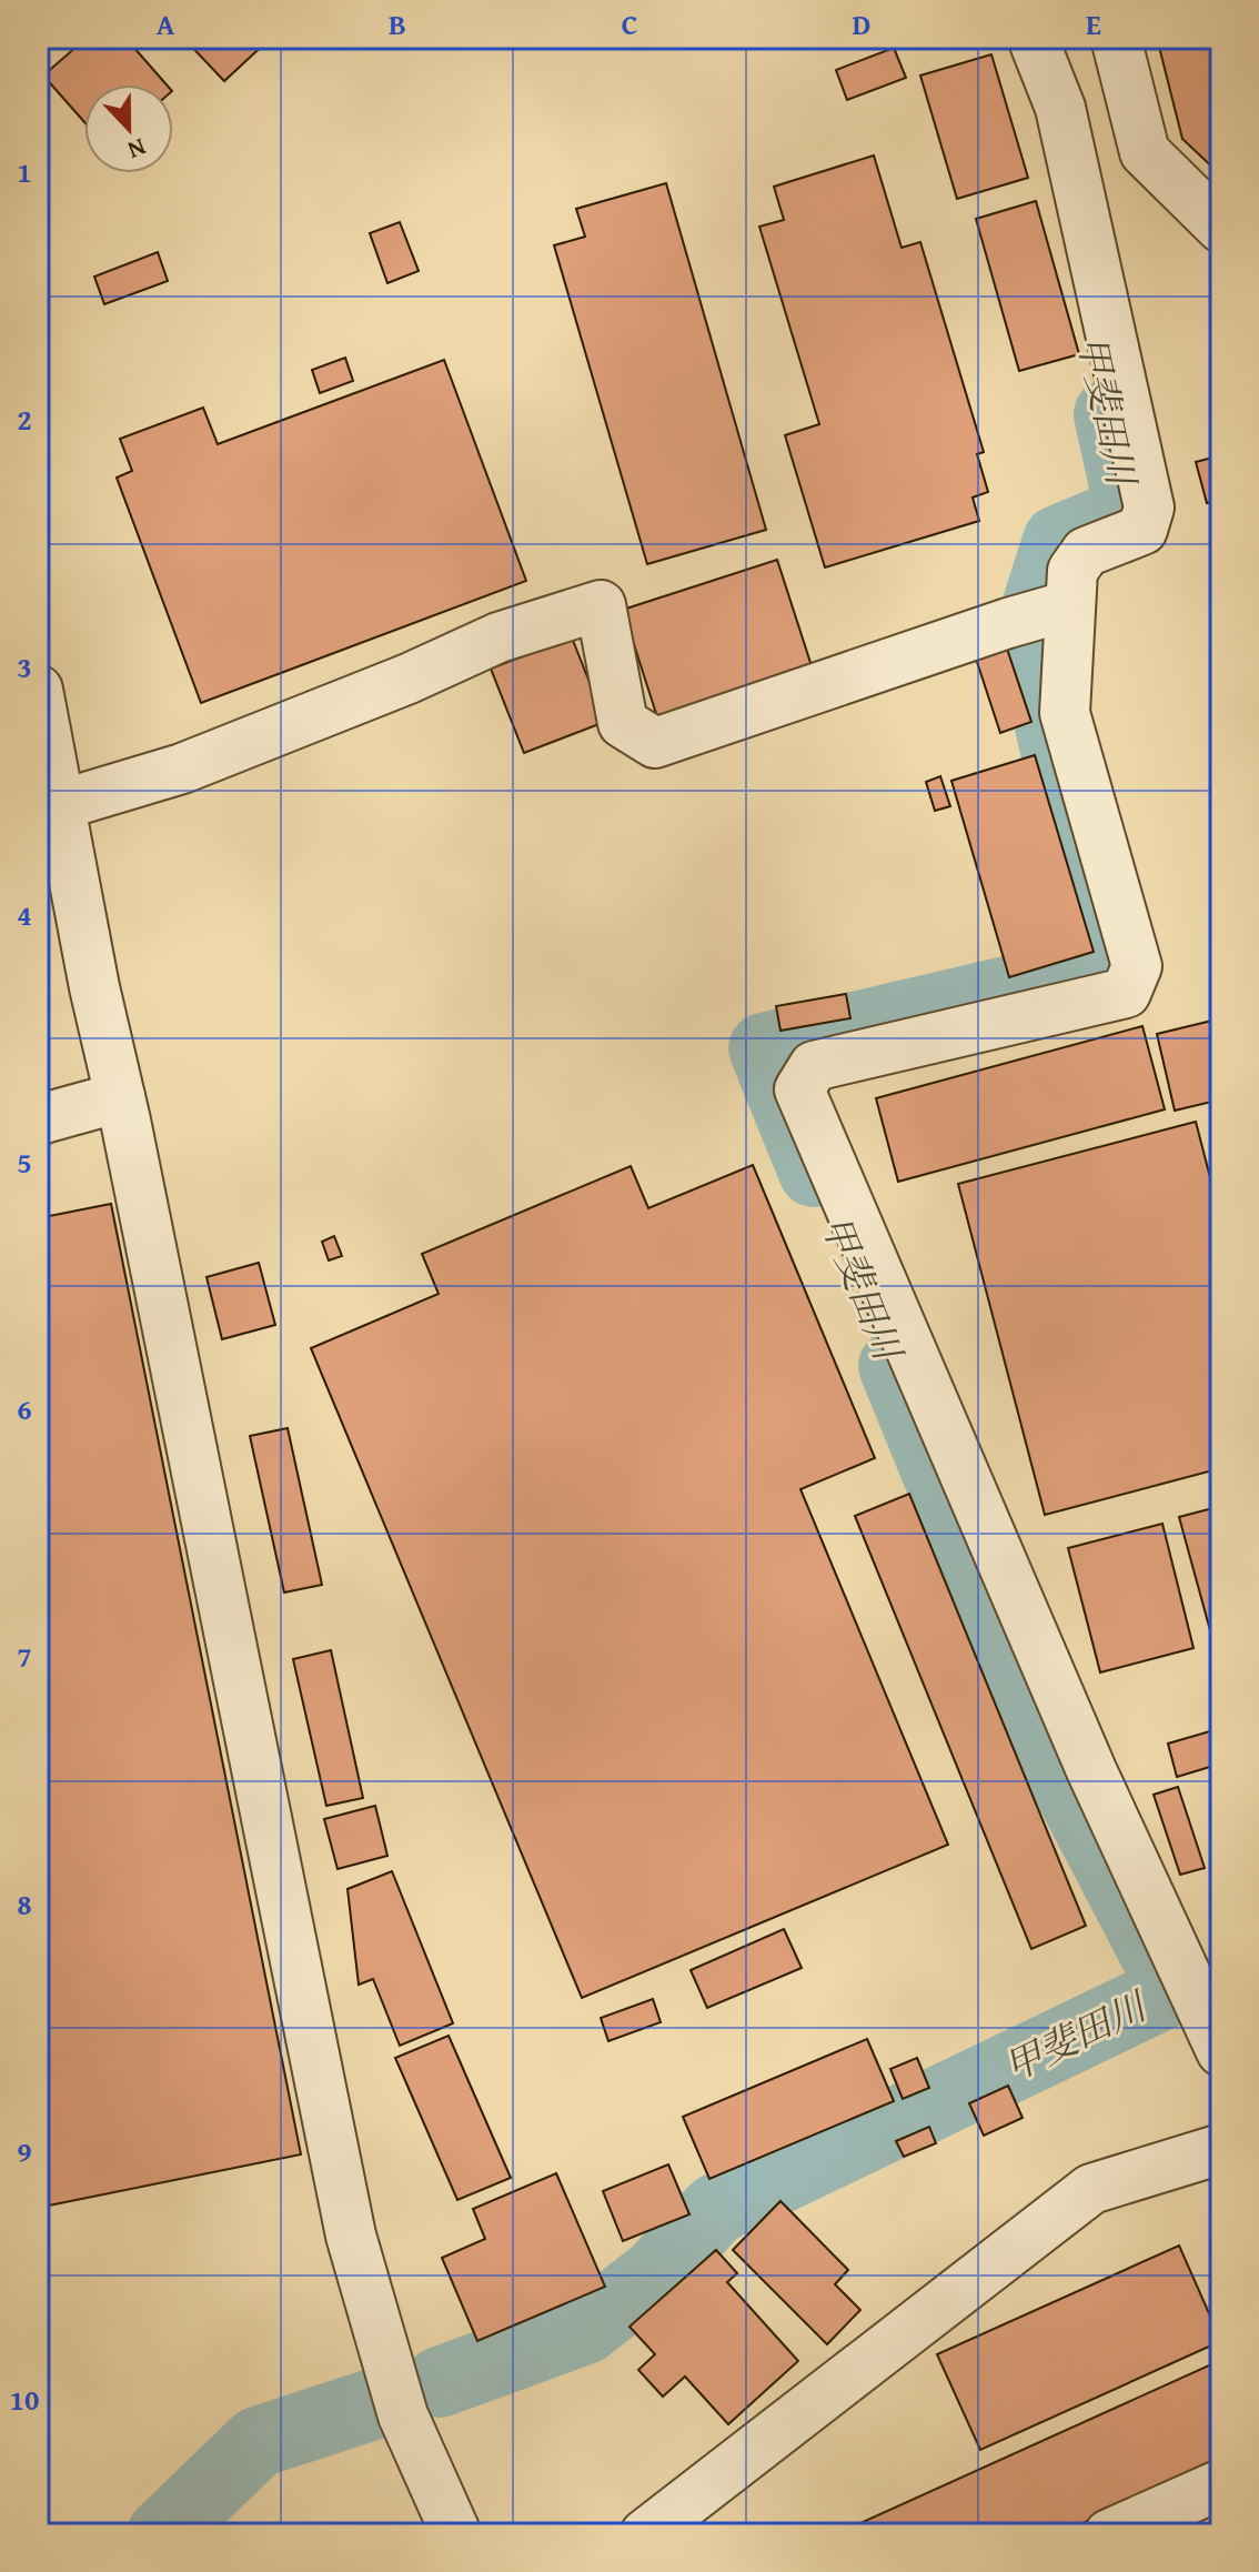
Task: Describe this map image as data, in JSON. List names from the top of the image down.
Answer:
{
  "water": ["甲斐田川"],
  "north": "bottom",
  "grid": {
    "columns": [
      "A",
      "B",
      "C",
      "D",
      "E"
    ],
    "rows": [
      "1",
      "2",
      "3",
      "4",
      "5",
      "6",
      "7",
      "8",
      "9",
      "10"
    ]
  }
}
